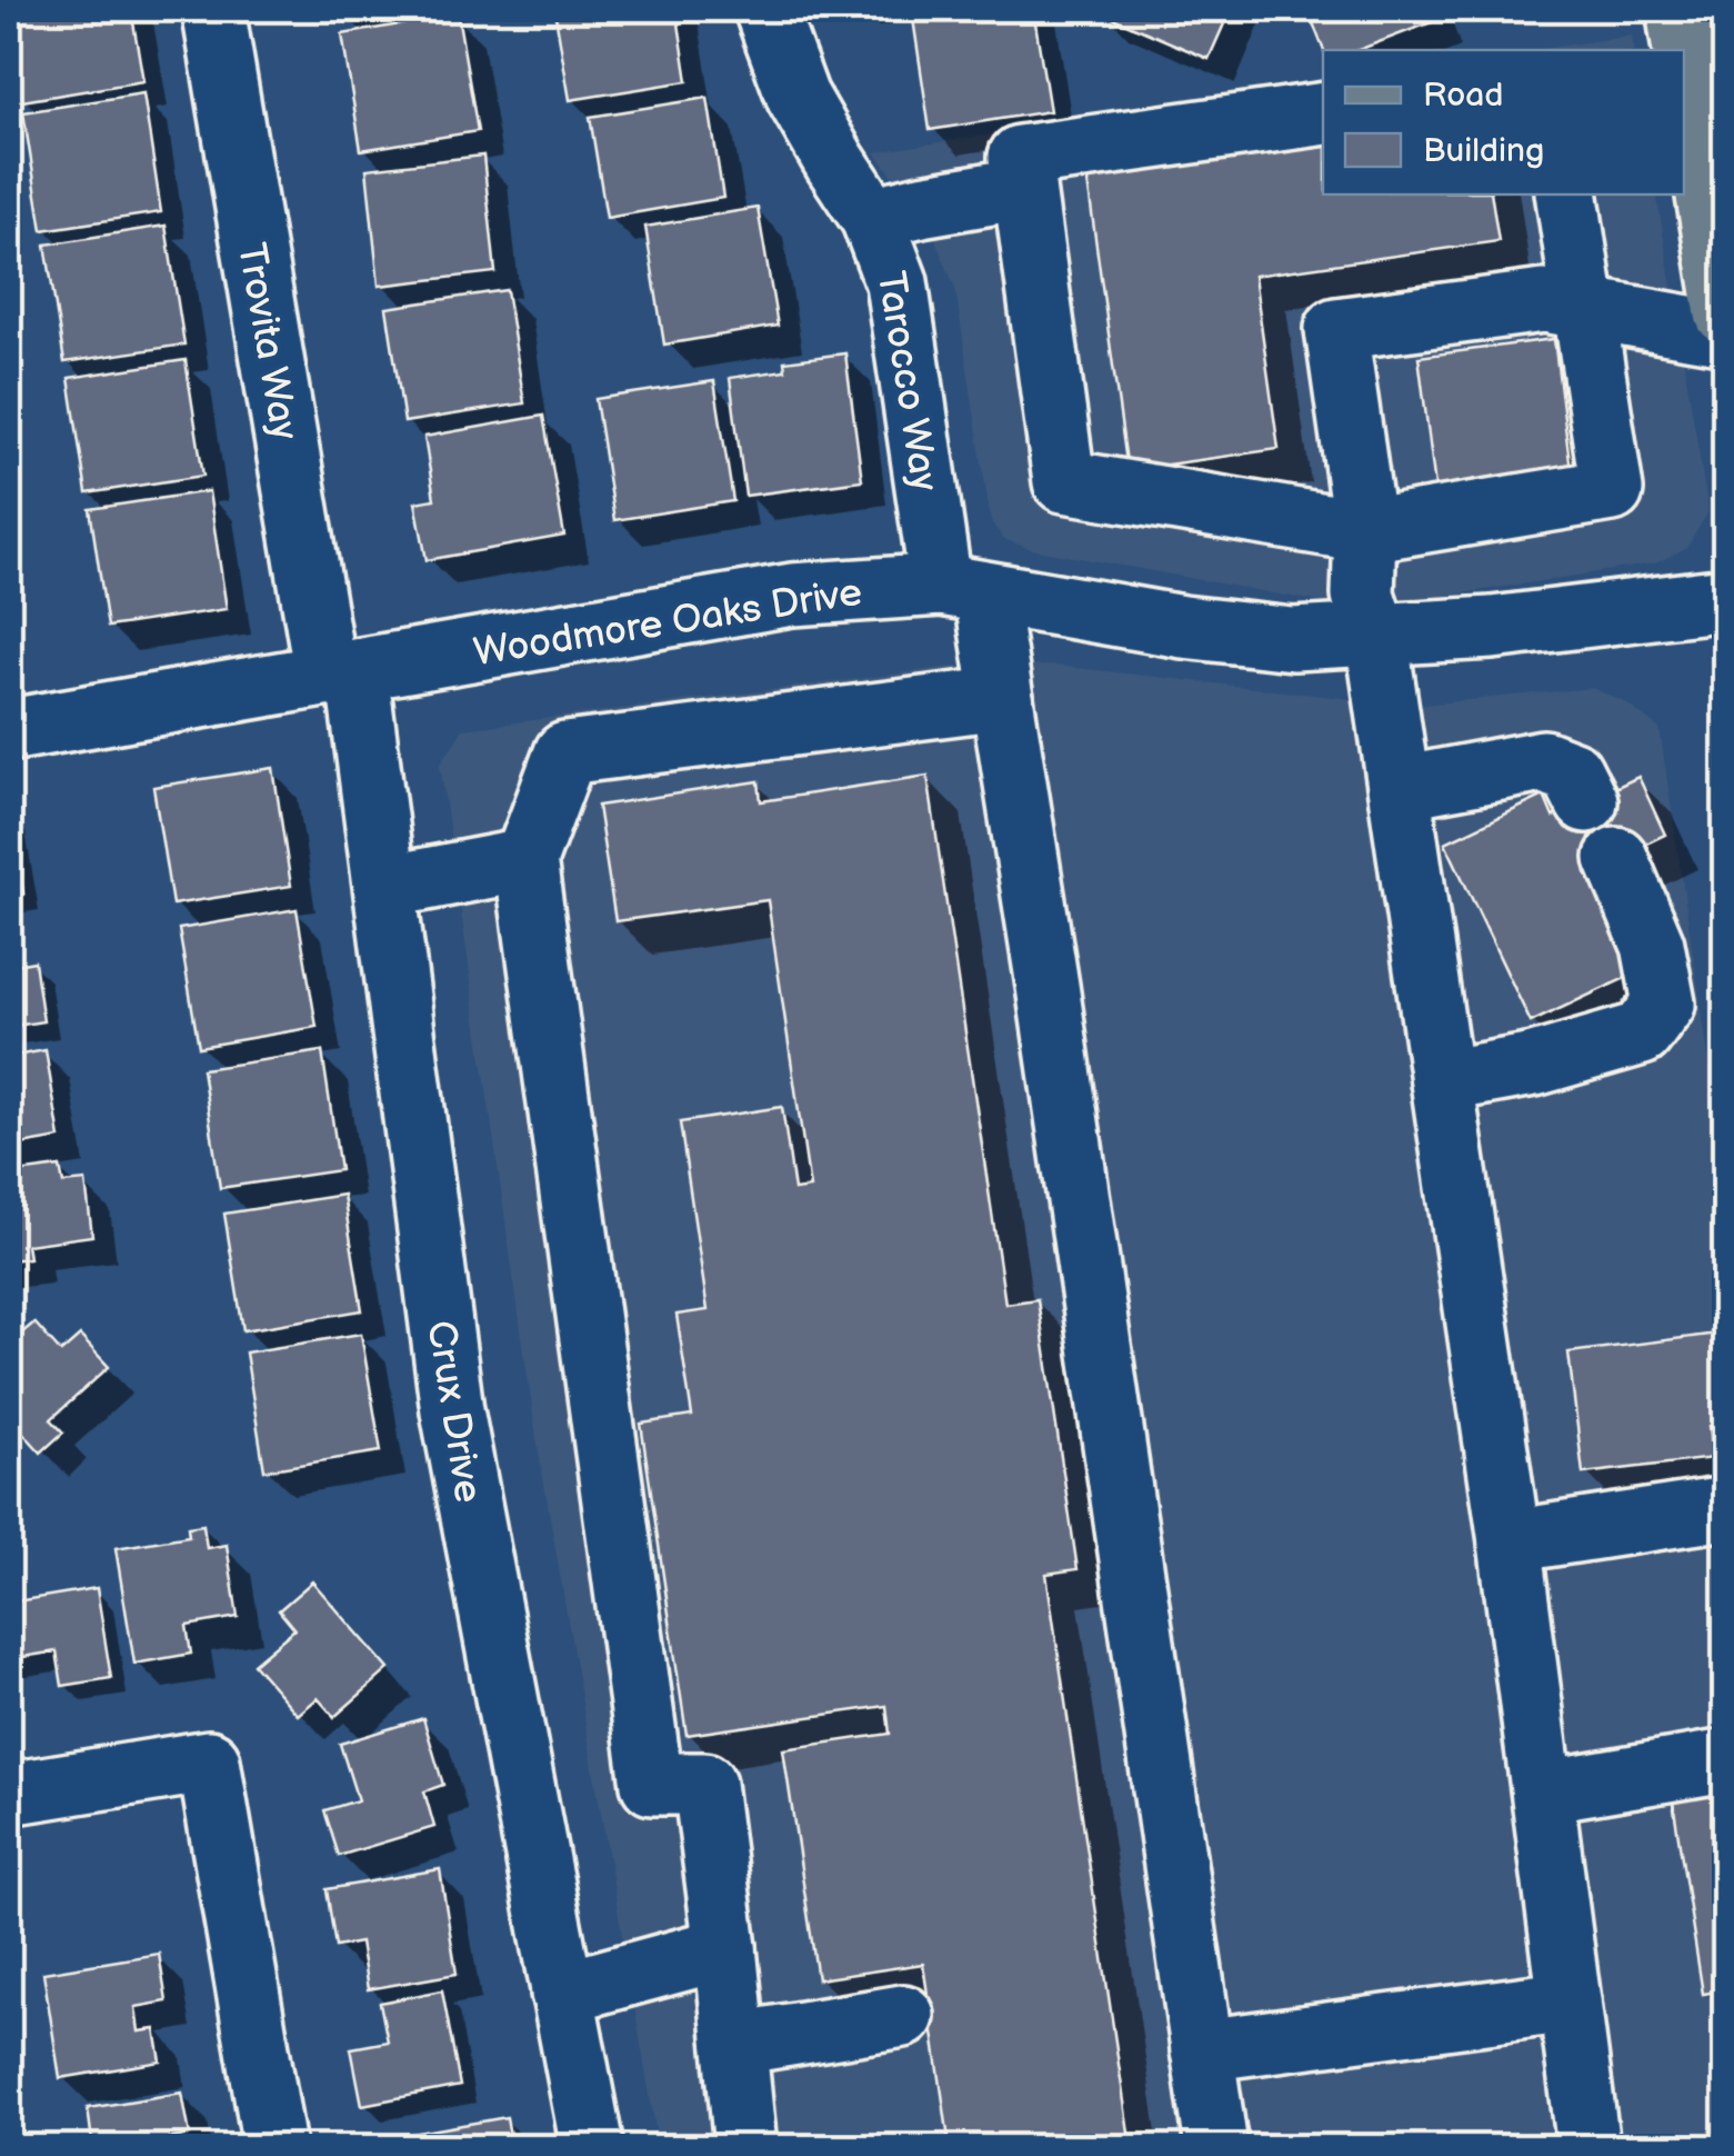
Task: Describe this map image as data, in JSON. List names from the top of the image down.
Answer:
{
  "streets": {
    "street": [
      "Trovita Way",
      "Tarocco Way",
      "Woodmore Oaks Drive",
      "Crux Drive"
    ]
  },
  "crossings": [
    ["Trovita Way", "Woodmore Oaks Drive"],
    ["Trovita Way", "Crux Drive"],
    ["Tarocco Way", "Woodmore Oaks Drive"],
    ["Woodmore Oaks Drive", "Crux Drive"]
  ],
  "legend": ["Road", "Building"]
}
